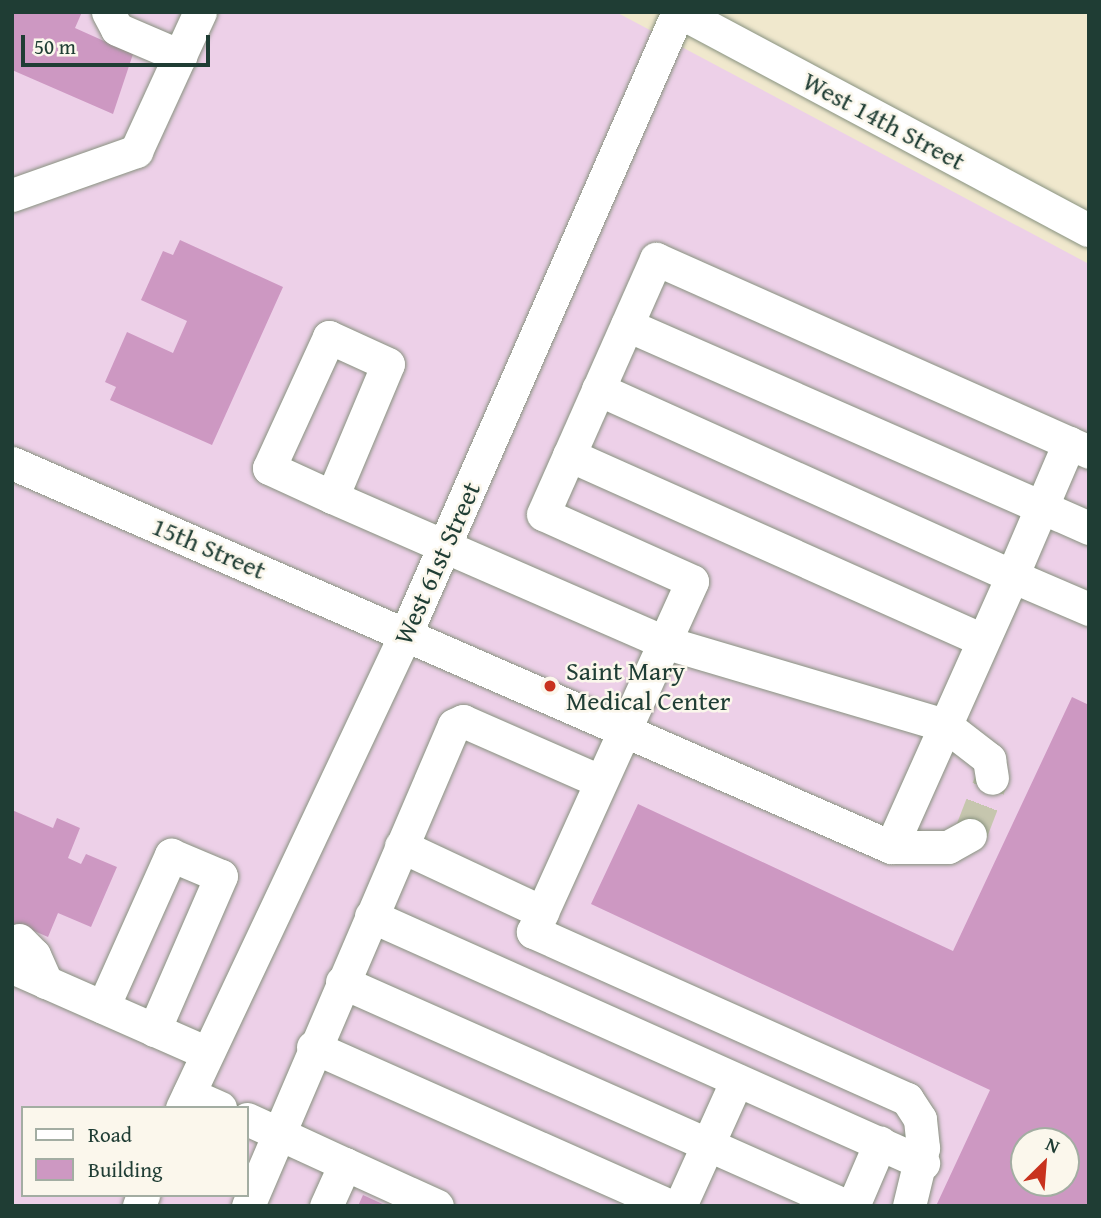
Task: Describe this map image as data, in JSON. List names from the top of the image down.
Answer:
{
  "streets": {
    "street": ["West 14th Street", "15th Street", "West 61st Street"]
  },
  "crossings": [
    ["West 14th Street", "West 61st Street"],
    ["15th Street", "West 61st Street"]
  ],
  "places": ["Saint Mary Medical Center"],
  "legend": ["Road", "Building"],
  "scale_bar": "50 m",
  "north": "top right"
}
